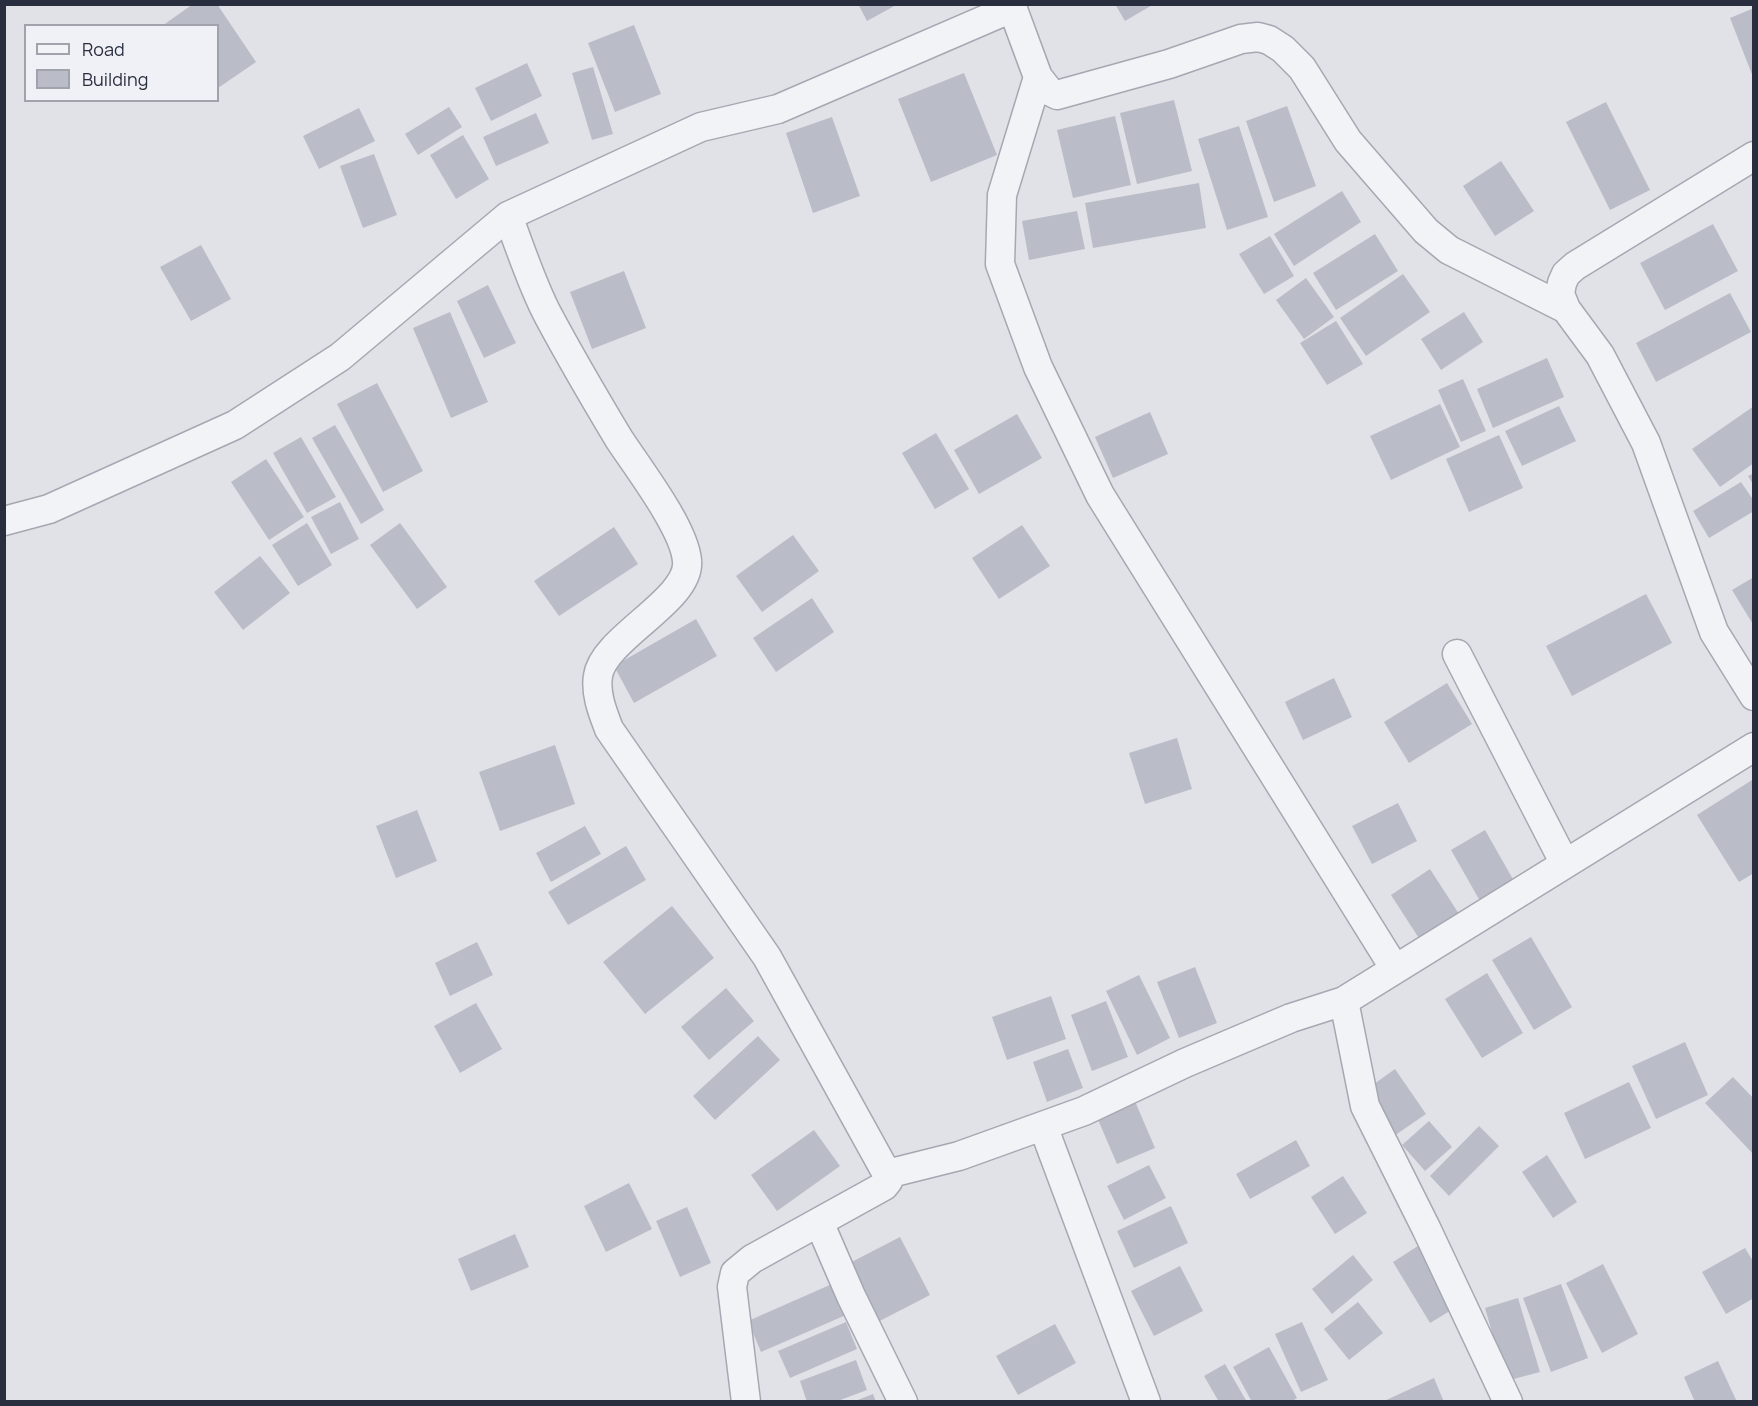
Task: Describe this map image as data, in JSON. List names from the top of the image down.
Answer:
{
  "legend": ["Road", "Building"]
}
